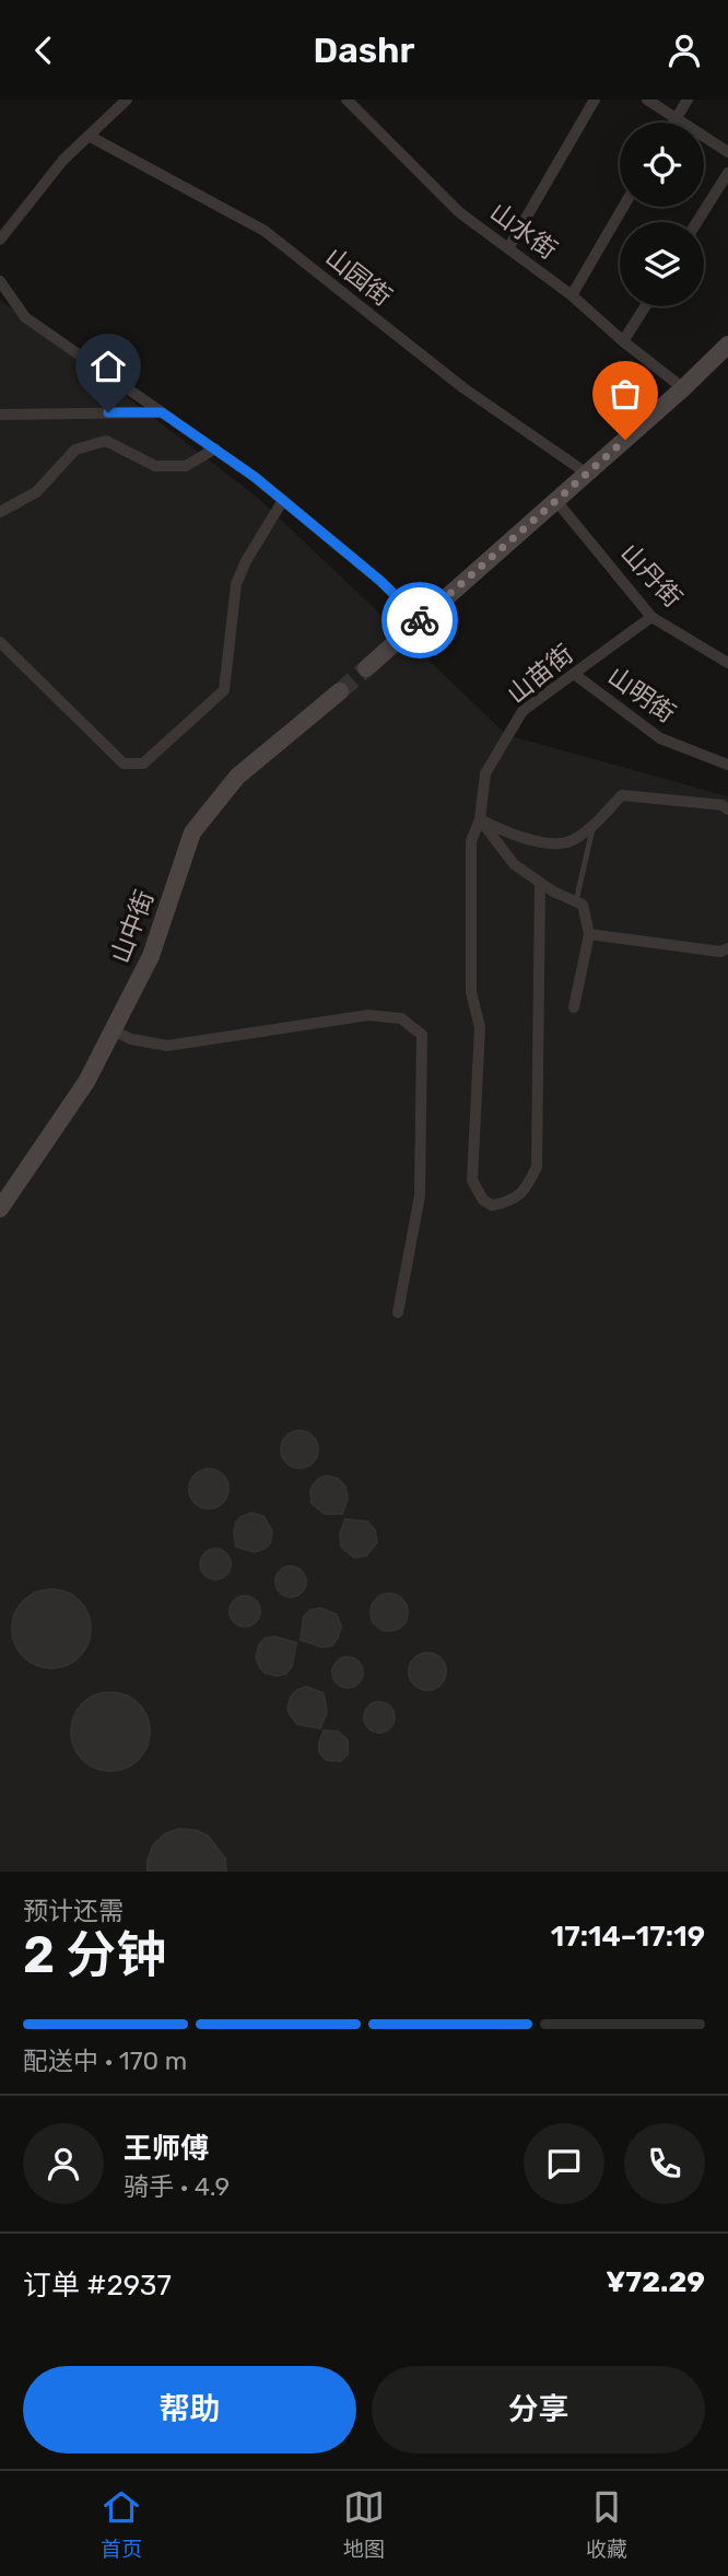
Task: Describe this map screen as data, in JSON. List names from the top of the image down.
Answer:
{
  "streets": {
    "street": [
      "山水街",
      "山园街",
      "山丹街",
      "山苗街",
      "山明街",
      "山中街"
    ]
  },
  "crossings": [
    ["山丹街", "山苗街"],
    ["山苗街", "山明街"]
  ],
  "page": {
    "header": "Dashr",
    "heading": ["2 分钟", "预计还需", "17:14–17:19"],
    "panel": [
      "王师傅",
      "骑手 · 4.9",
      "订单 #2937",
      "¥72.29"
    ],
    "bar": "配送中 · 170 m",
    "buttons": ["帮助", "分享"],
    "tabs": ["首页", "地图", "收藏"]
  }
}
